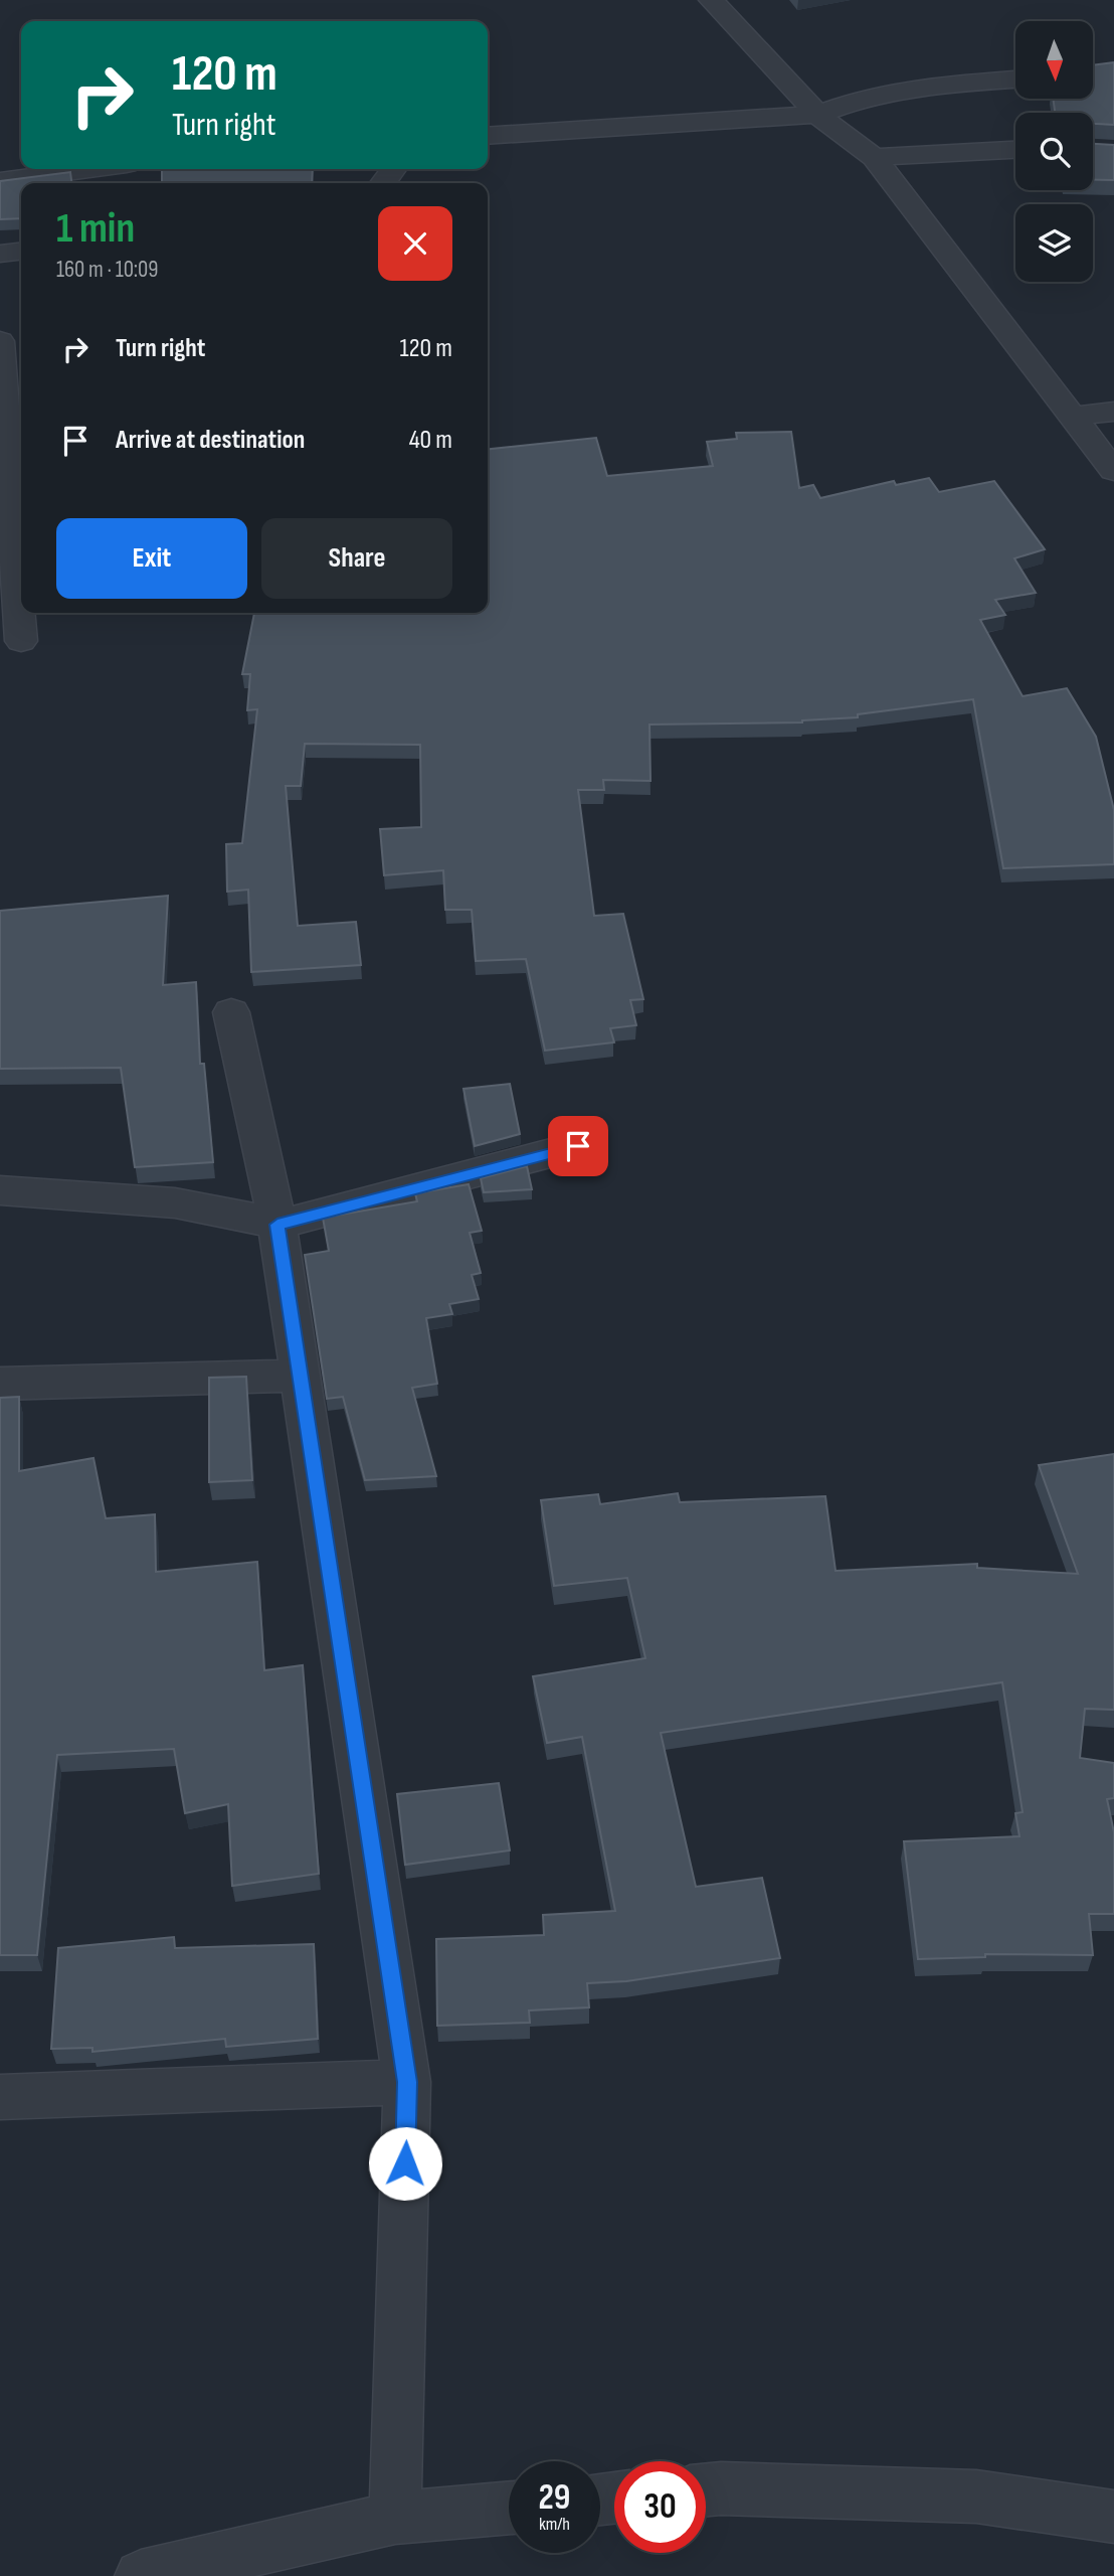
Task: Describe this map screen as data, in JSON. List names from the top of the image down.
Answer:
{
  "north": "bottom",
  "page": {
    "turn": ["120 m", "Turn right"],
    "heading": ["1 min", "160 m · 10:09"],
    "list": [
      {
        "name": "Turn right",
        "value": "120 m"
      },
      {
        "name": "Arrive at destination",
        "value": "40 m"
      }
    ],
    "buttons": ["Exit", "Share"],
    "speed": "29 km/h",
    "limit": "30"
  }
}
